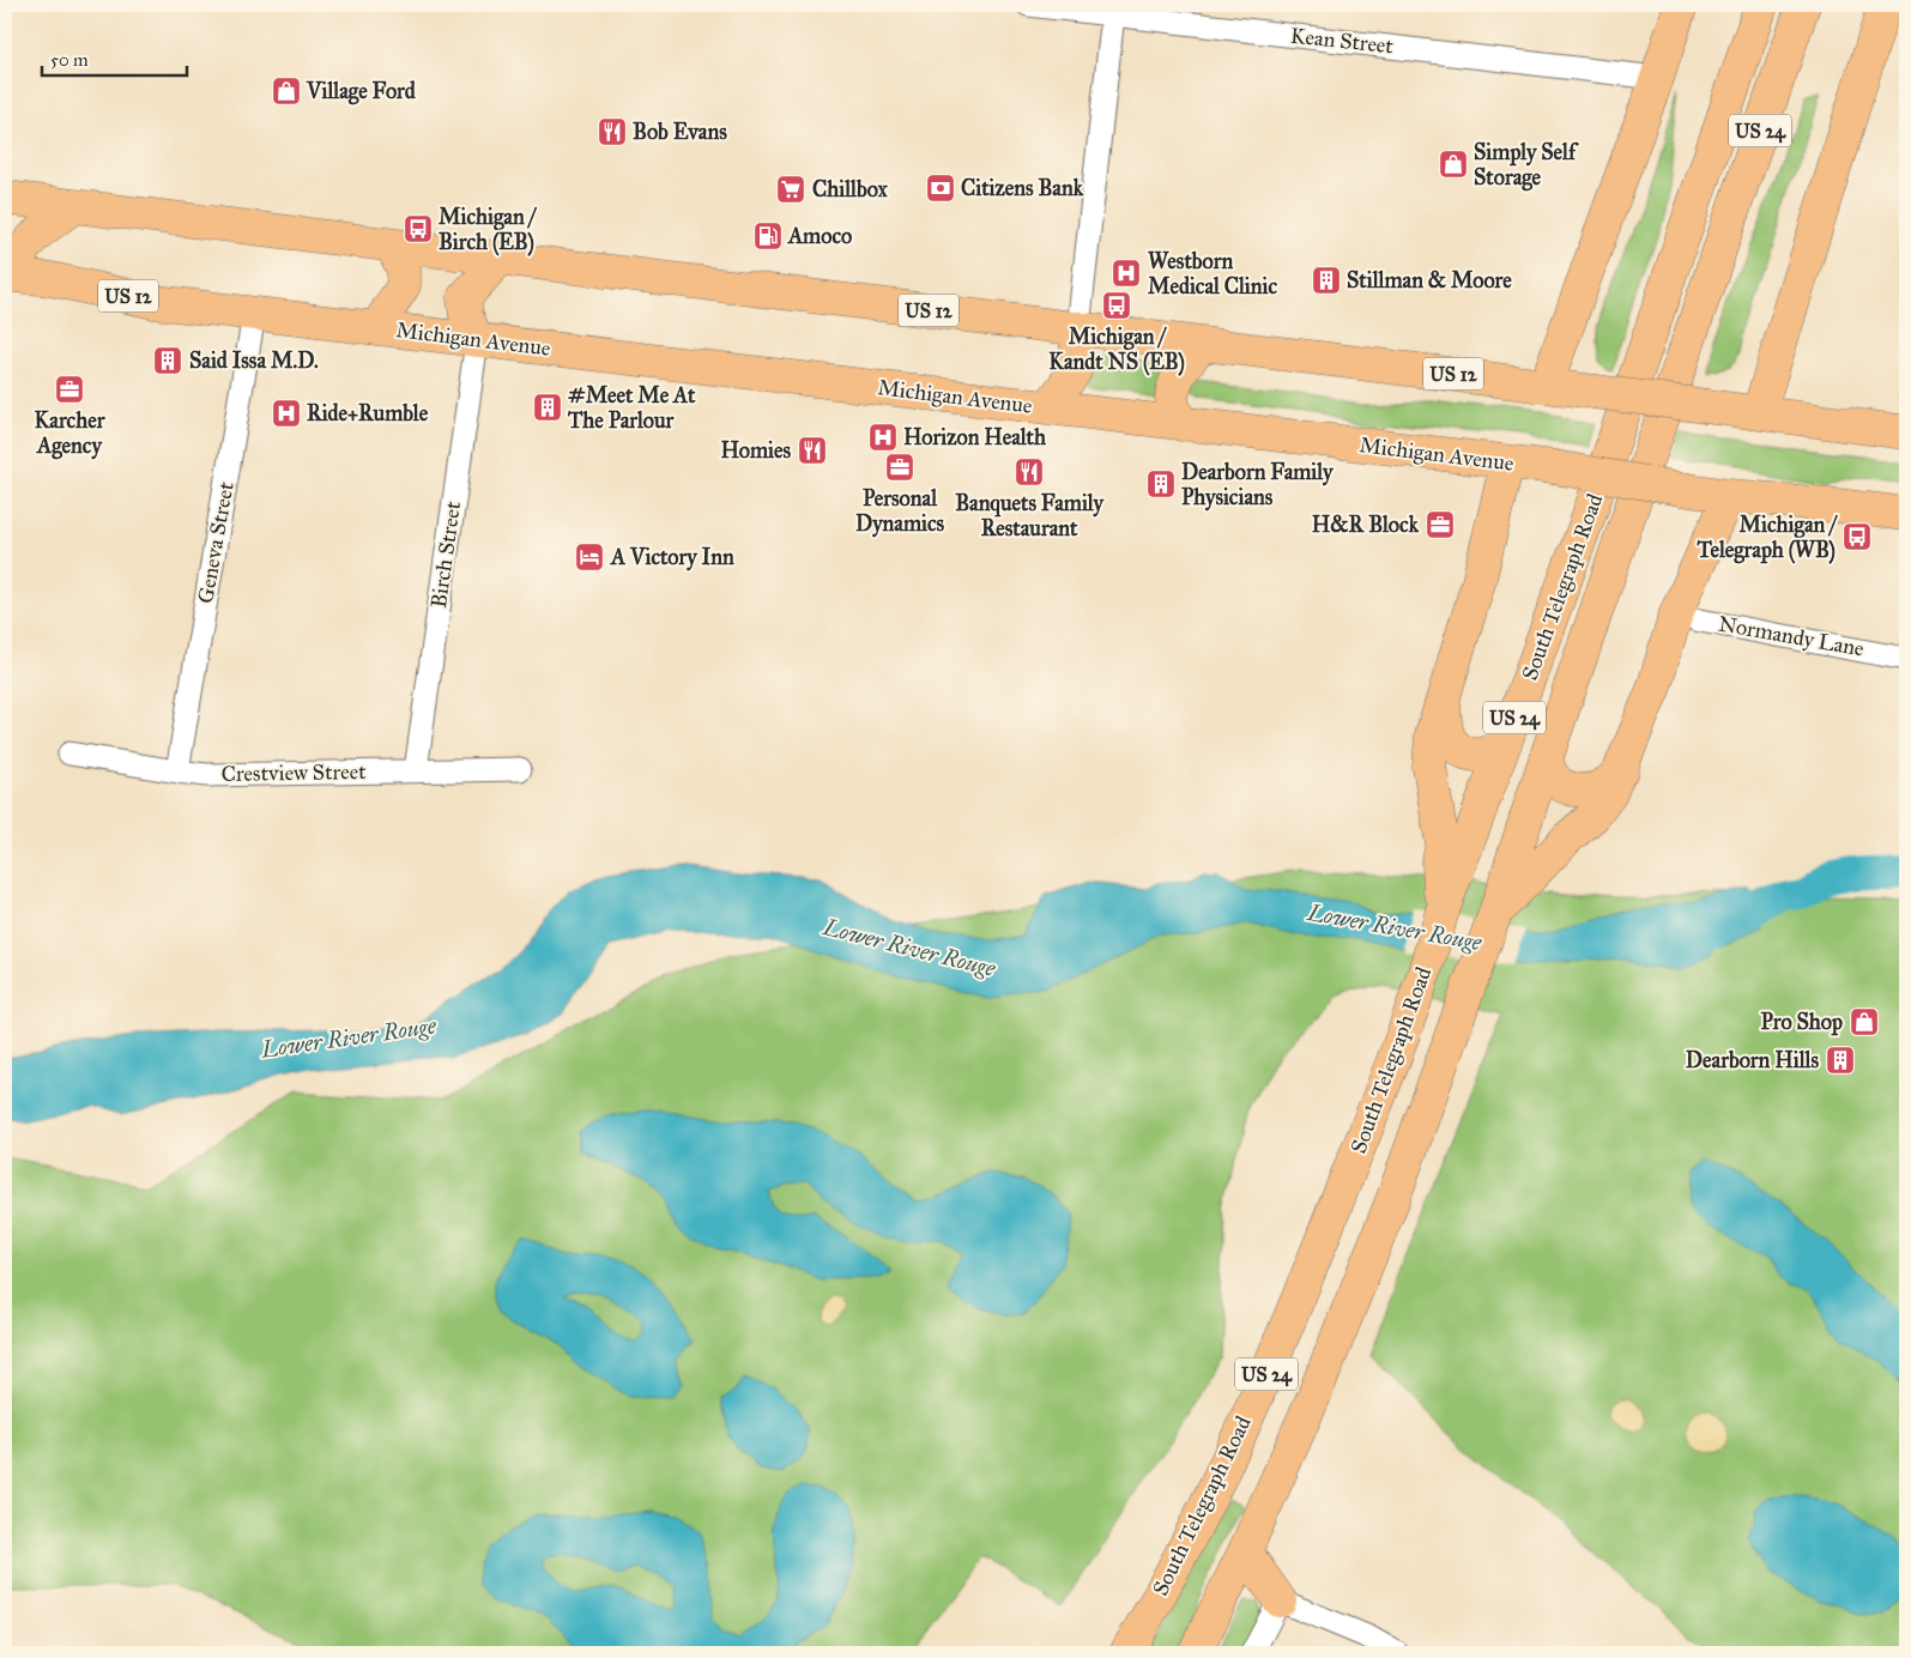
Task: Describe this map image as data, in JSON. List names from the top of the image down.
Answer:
{
  "streets": {
    "main road": [
      "US 24",
      "US 12",
      "Michigan Avenue",
      "South Telegraph Road"
    ],
    "street": [
      "Kean Street",
      "Geneva Street",
      "Birch Street",
      "Normandy Lane",
      "Crestview Street"
    ]
  },
  "crossings": [
    ["Michigan Avenue", "Geneva Street"],
    ["Michigan Avenue", "Birch Street"],
    ["Geneva Street", "Crestview Street"],
    ["Birch Street", "Crestview Street"]
  ],
  "water": ["Lower River Rouge"],
  "places": {
    "shop": ["Village Ford", "Simply Self Storage", "Pro Shop"],
    "restaurant": ["Bob Evans", "Homies", "Banquets Family Restaurant"],
    "bank": ["Citizens Bank"],
    "supermarket": ["Chillbox"],
    "bus stop": ["Michigan / Birch (EB)", "Michigan / Kandt NS (EB)", "Michigan / Telegraph (WB)"],
    "fuel station": ["Amoco"],
    "hospital": ["Westborn Medical Clinic", "Ride+Rumble", "Horizon Health"],
    "building": [
      "Stillman & Moore",
      "Said Issa M.D.",
      "#Meet Me At The Parlour",
      "Dearborn Family Physicians",
      "Dearborn Hills"
    ],
    "office": ["Karcher Agency", "Personal Dynamics", "H&R Block"],
    "hotel": ["A Victory Inn"]
  },
  "scale_bar": "50 m"
}
